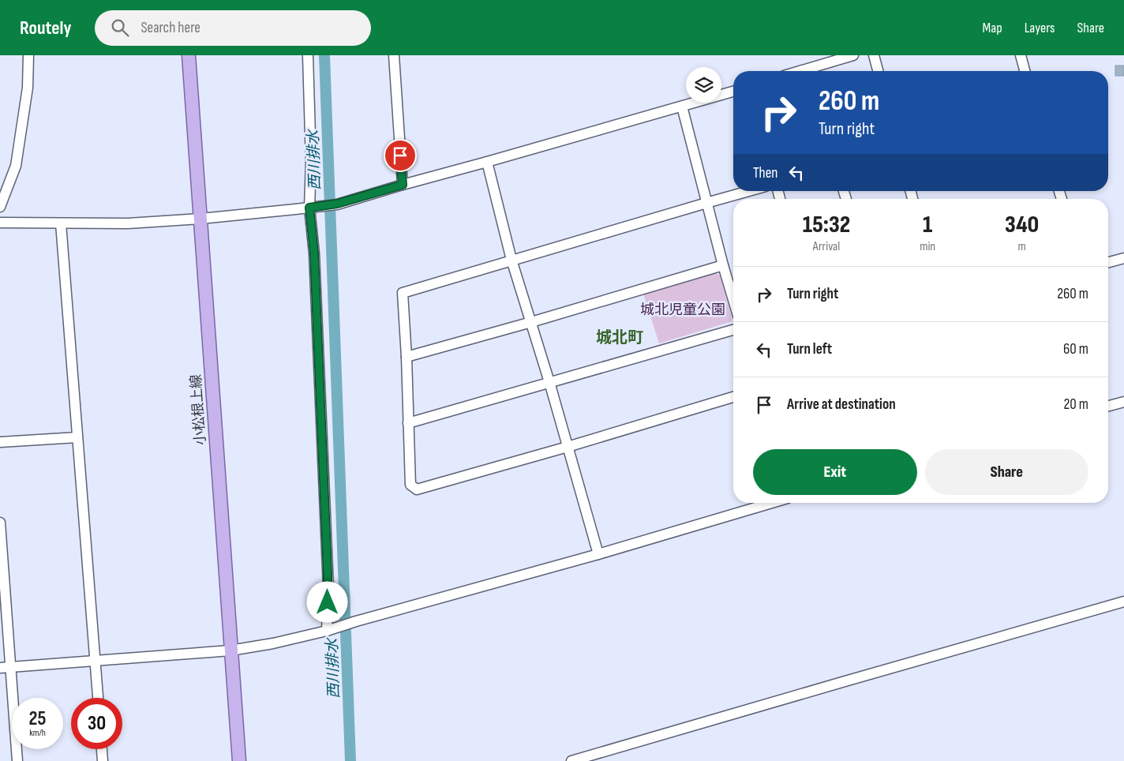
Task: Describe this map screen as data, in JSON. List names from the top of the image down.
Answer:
{
  "streets": {
    "main road": ["小松根上線"]
  },
  "districts": ["城北町"],
  "water": ["西川排水"],
  "parks": ["城北児童公園"],
  "page": {
    "header": "Routely",
    "search": "Search here",
    "nav": ["Map", "Layers", "Share"],
    "turn": ["260 m", "Turn right"],
    "then": "Then",
    "eta": [
      "15:32",
      "Arrival",
      "1",
      "min",
      "340",
      "m"
    ],
    "list": [
      {
        "name": "Turn right",
        "value": "260 m"
      },
      {
        "name": "Turn left",
        "value": "60 m"
      },
      {
        "name": "Arrive at destination",
        "value": "20 m"
      }
    ],
    "buttons": ["Exit", "Share"],
    "speed": "25 km/h",
    "limit": "30"
  }
}
